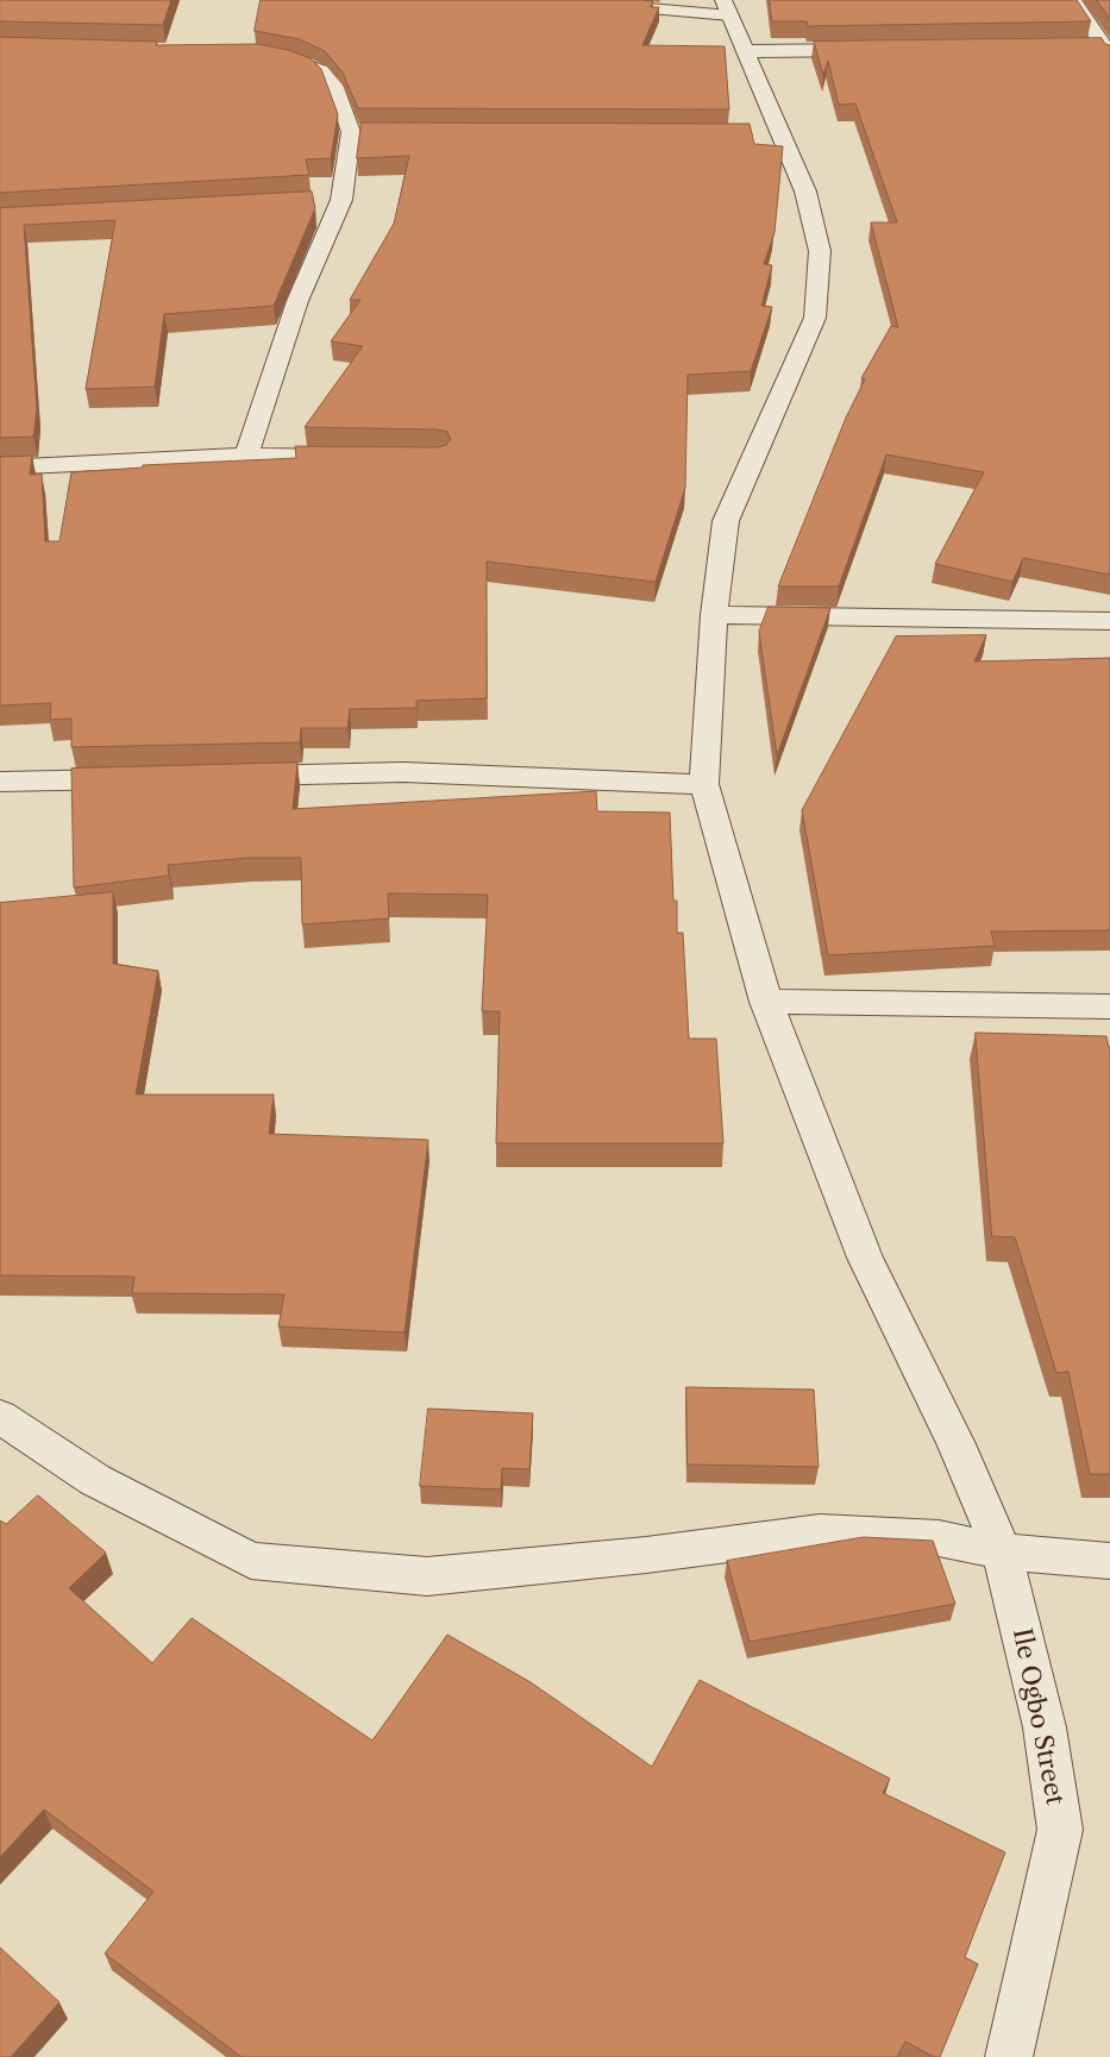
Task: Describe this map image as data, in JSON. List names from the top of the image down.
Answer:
{
  "streets": {
    "street": ["Ile Ogbo Street"]
  }
}
